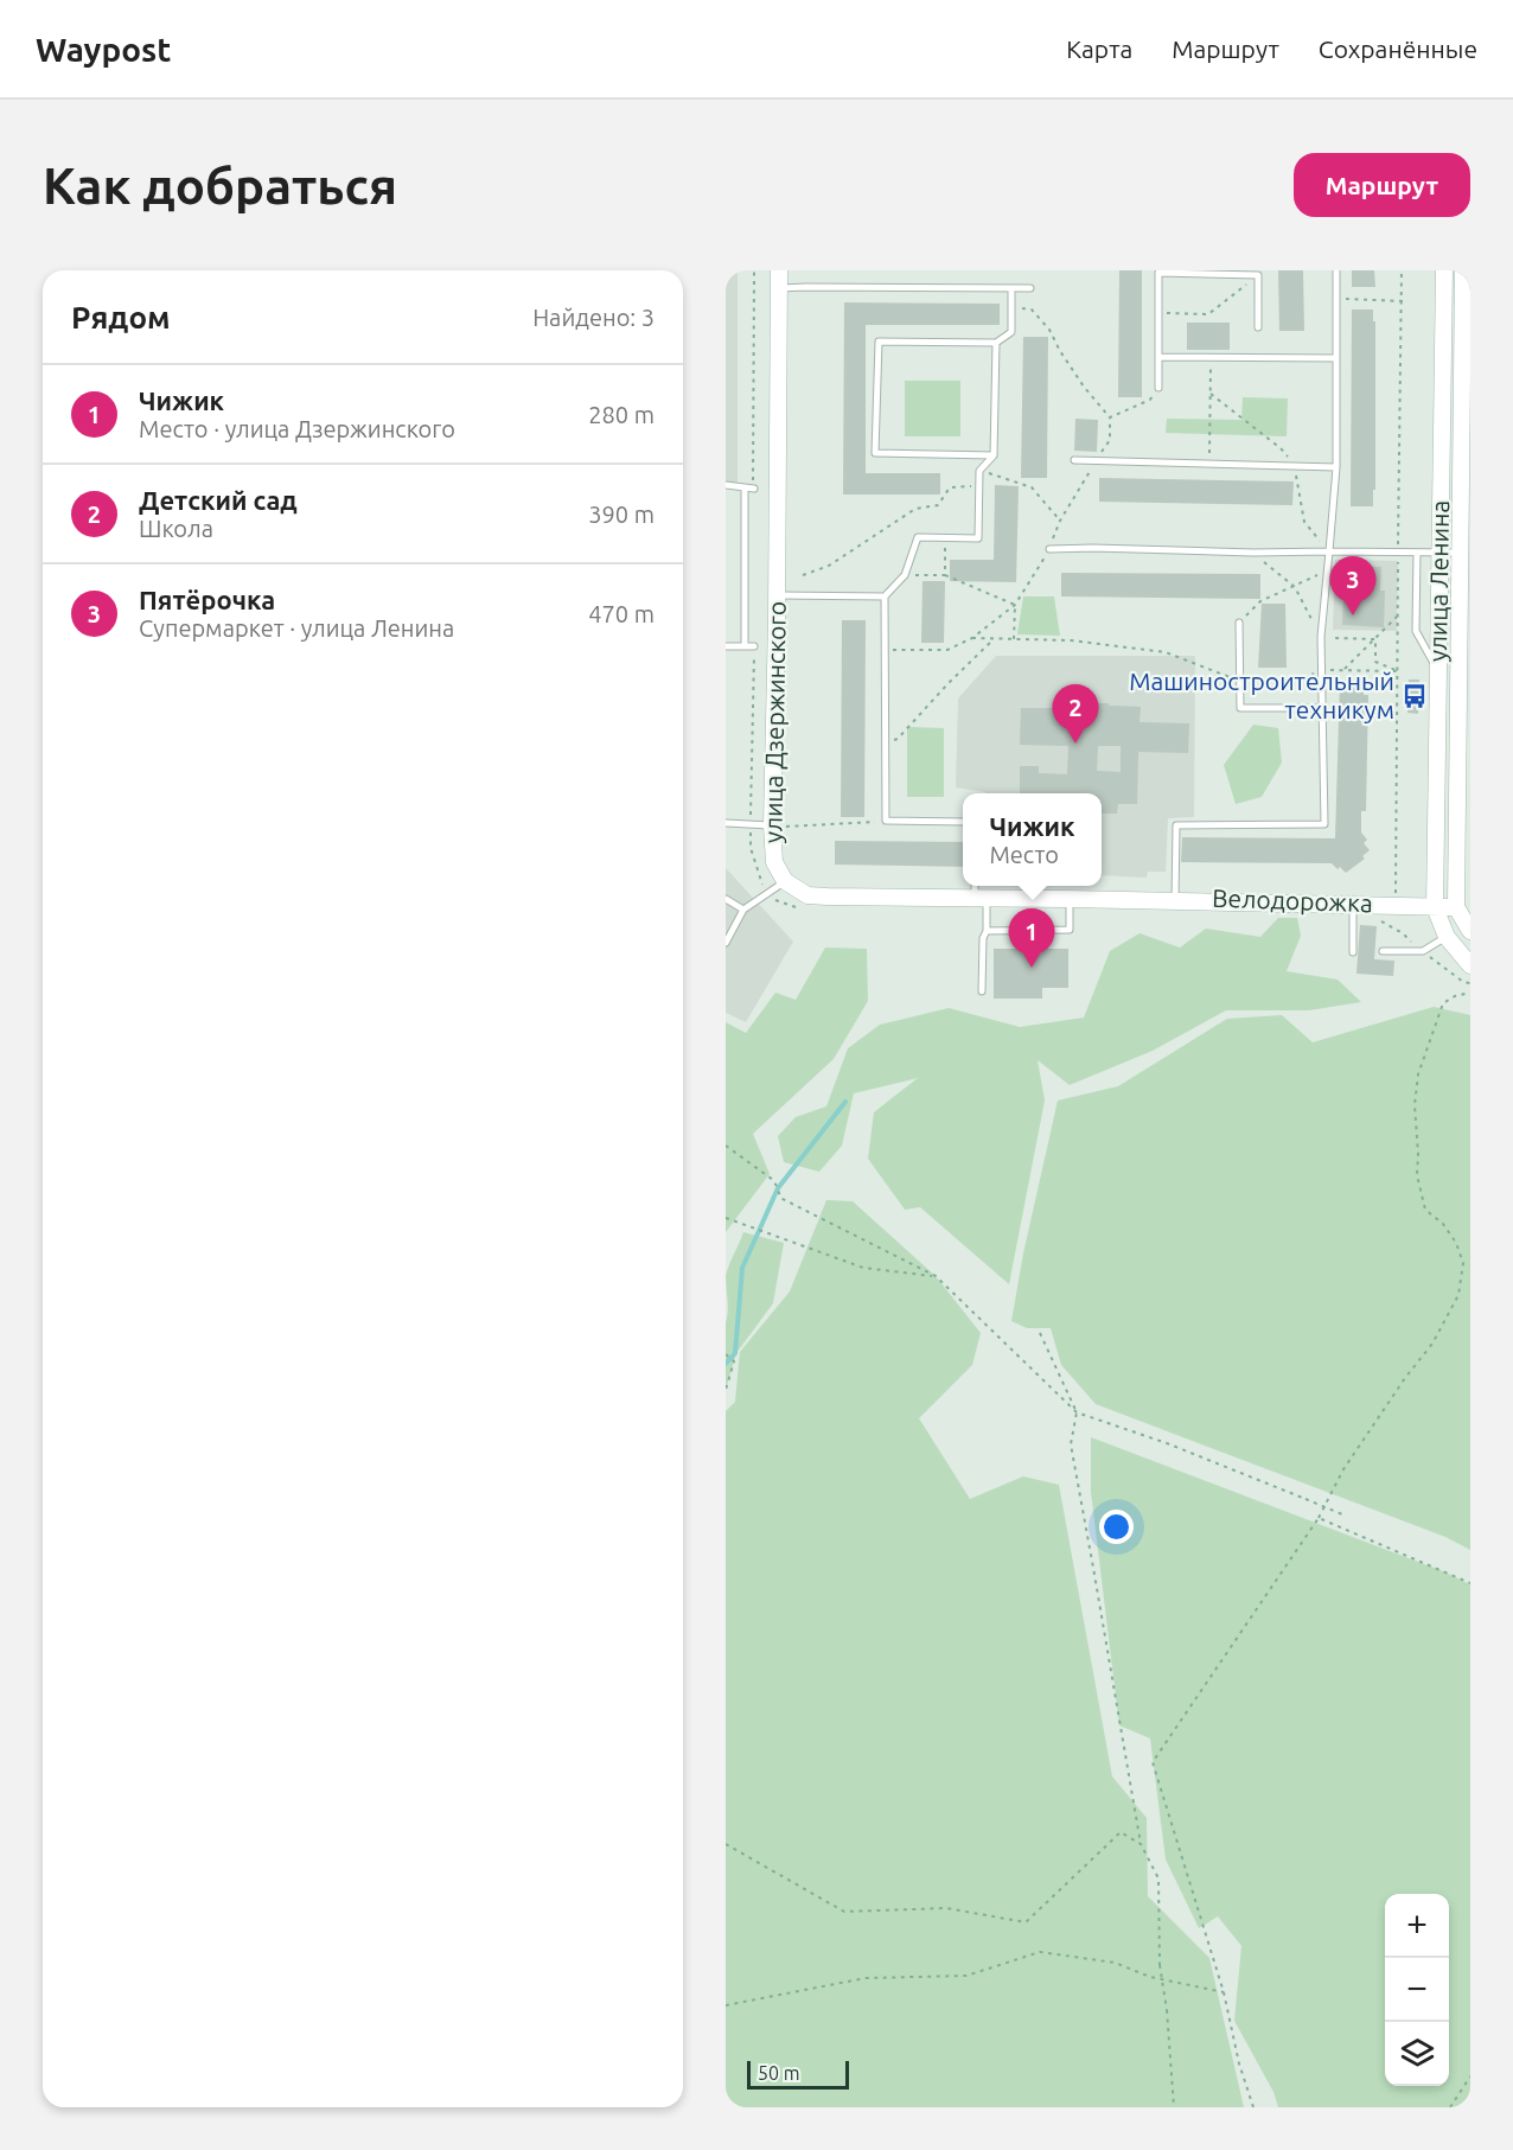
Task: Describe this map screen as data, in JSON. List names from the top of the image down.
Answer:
{
  "streets": {
    "main road": ["улица Ленина", "улица Дзержинского"],
    "path": ["Велодорожка"]
  },
  "places": {
    "bus stop": ["Машиностроительный техникум"]
  },
  "scale_bar": "50 m",
  "page": {
    "header": "Waypost",
    "nav": ["Карта", "Маршрут", "Сохранённые"],
    "buttons": "Маршрут",
    "title": "Как добраться",
    "heading": ["Рядом", "Найдено: 3"],
    "list": [
      {
        "mark": "1",
        "name": "Чижик",
        "note": "Место · улица Дзержинского",
        "value": "280 m"
      },
      {
        "mark": "2",
        "name": "Детский сад",
        "note": "Школа",
        "value": "390 m"
      },
      {
        "mark": "3",
        "name": "Пятёрочка",
        "note": "Супермаркет · улица Ленина",
        "value": "470 m"
      }
    ],
    "pins": ["3", "2", "1"],
    "popup": ["Чижик", "Место"],
    "map_buttons": ["+", "−"],
    "scale": "50 m"
  }
}
